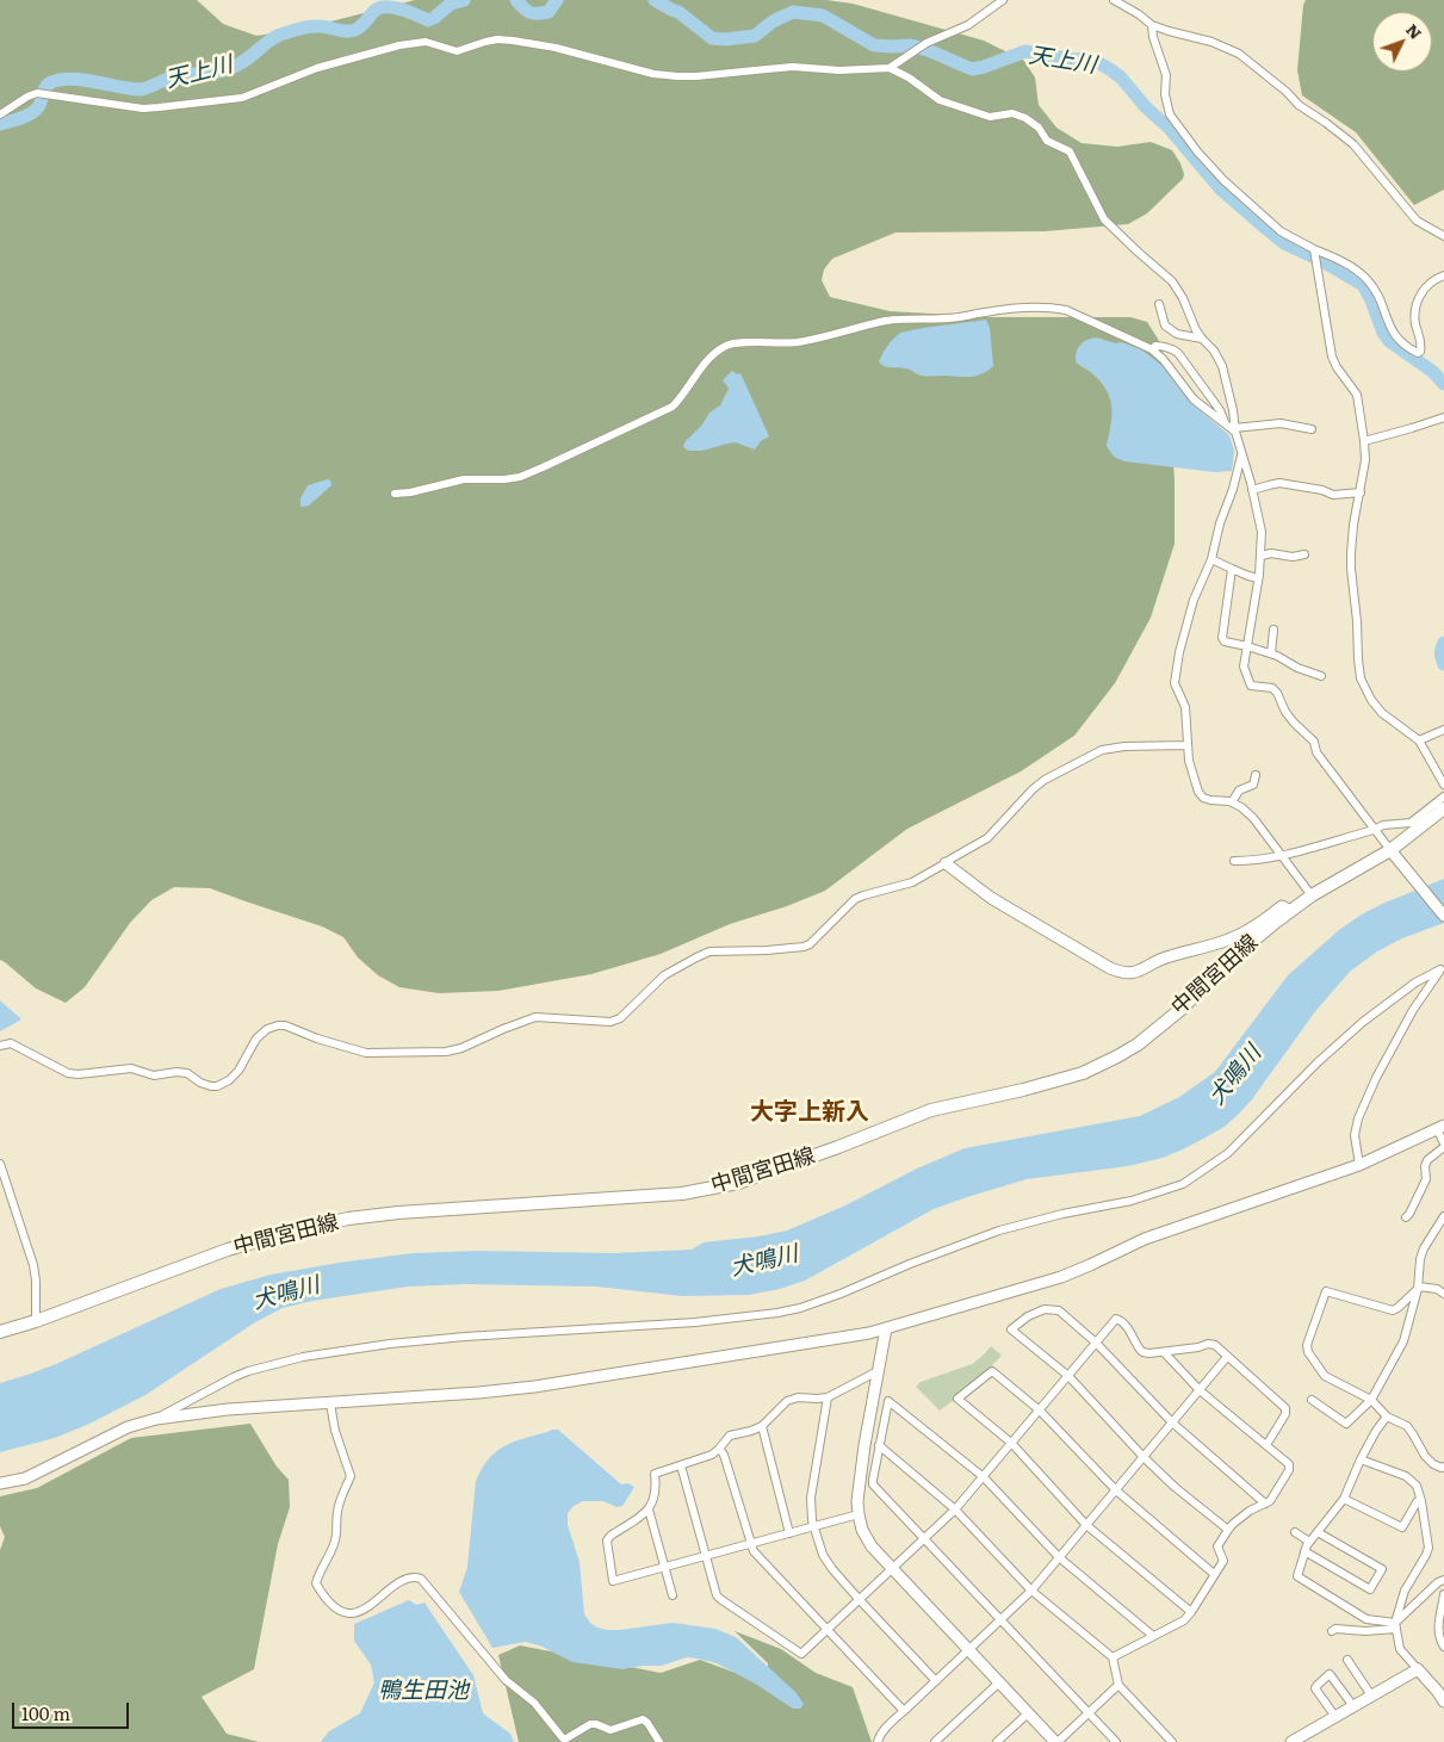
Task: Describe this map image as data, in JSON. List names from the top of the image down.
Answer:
{
  "streets": {
    "main road": ["中間宮田線"]
  },
  "districts": ["大字上新入"],
  "water": ["天上川", "犬鳴川", "鴨生田池"],
  "scale_bar": "100 m",
  "north": "top right"
}
